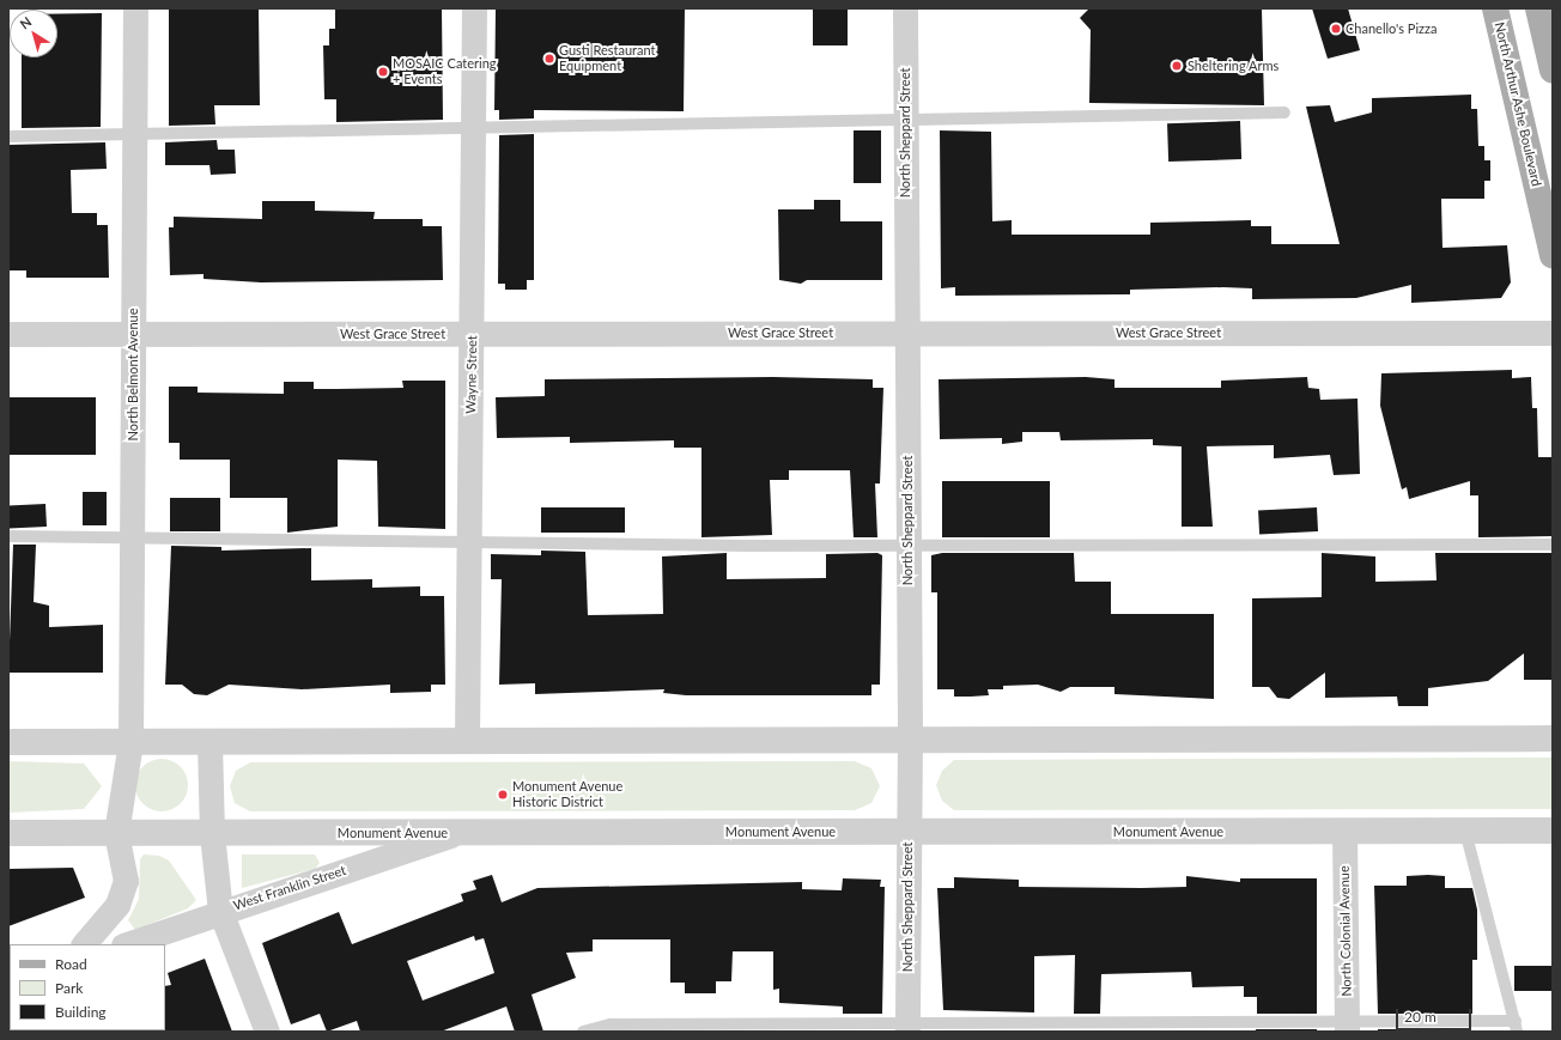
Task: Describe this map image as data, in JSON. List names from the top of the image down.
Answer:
{
  "streets": {
    "main road": ["North Arthur Ashe Boulevard"],
    "street": [
      "North Sheppard Street",
      "West Grace Street",
      "North Belmont Avenue",
      "Wayne Street",
      "Monument Avenue",
      "West Franklin Street",
      "North Colonial Avenue"
    ]
  },
  "crossings": [
    ["North Sheppard Street", "West Grace Street"],
    ["North Sheppard Street", "Monument Avenue"],
    ["West Grace Street", "North Belmont Avenue"],
    ["West Grace Street", "Wayne Street"],
    ["North Belmont Avenue", "Monument Avenue"],
    ["Monument Avenue", "West Franklin Street"],
    ["Monument Avenue", "North Colonial Avenue"]
  ],
  "places": [
    "Chanello's Pizza",
    "Gusti Restaurant Equipment",
    "Sheltering Arms",
    "MOSAIC Catering + Events",
    "Monument Avenue Historic District"
  ],
  "legend": ["Road", "Park", "Building"],
  "scale_bar": "20 m",
  "north": "top left"
}
